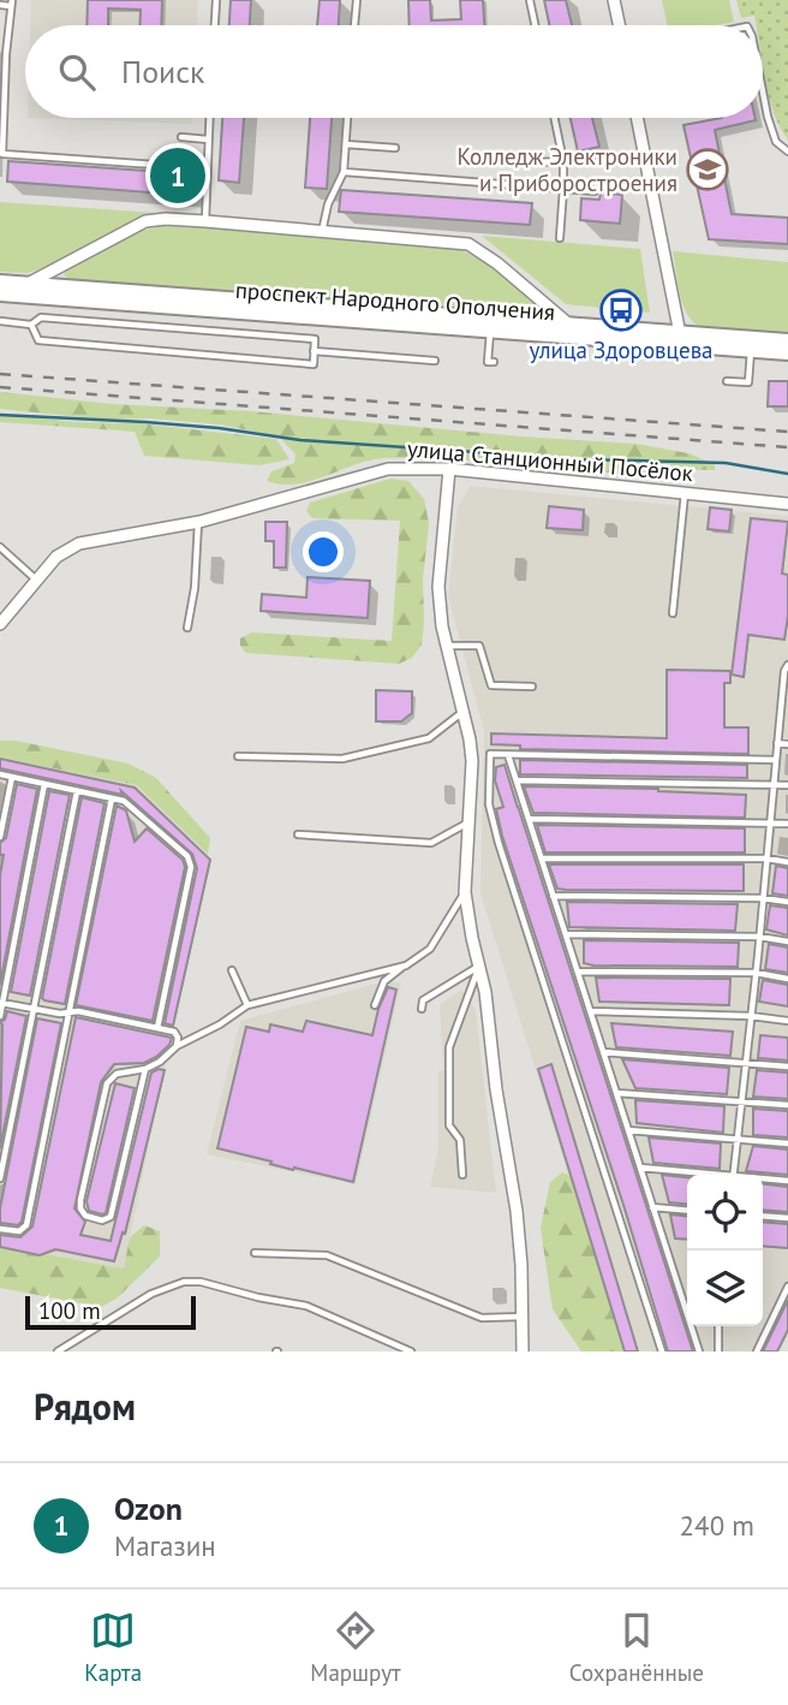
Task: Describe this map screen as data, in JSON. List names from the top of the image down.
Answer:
{
  "streets": {
    "street": ["проспект Народного Ополчения", "улица Станционный Посёлок"]
  },
  "places": {
    "school or university": ["Колледж Электроники и Приборостроения"],
    "bus stop": ["улица Здоровцева"]
  },
  "scale_bar": "100 m",
  "page": {
    "search": "Поиск",
    "pins": "1",
    "scale": "100 m",
    "heading": "Рядом",
    "list": [
      {
        "mark": "1",
        "name": "Ozon",
        "note": "Магазин",
        "value": "240 m"
      }
    ],
    "nav": ["Карта", "Маршрут", "Сохранённые"]
  }
}
